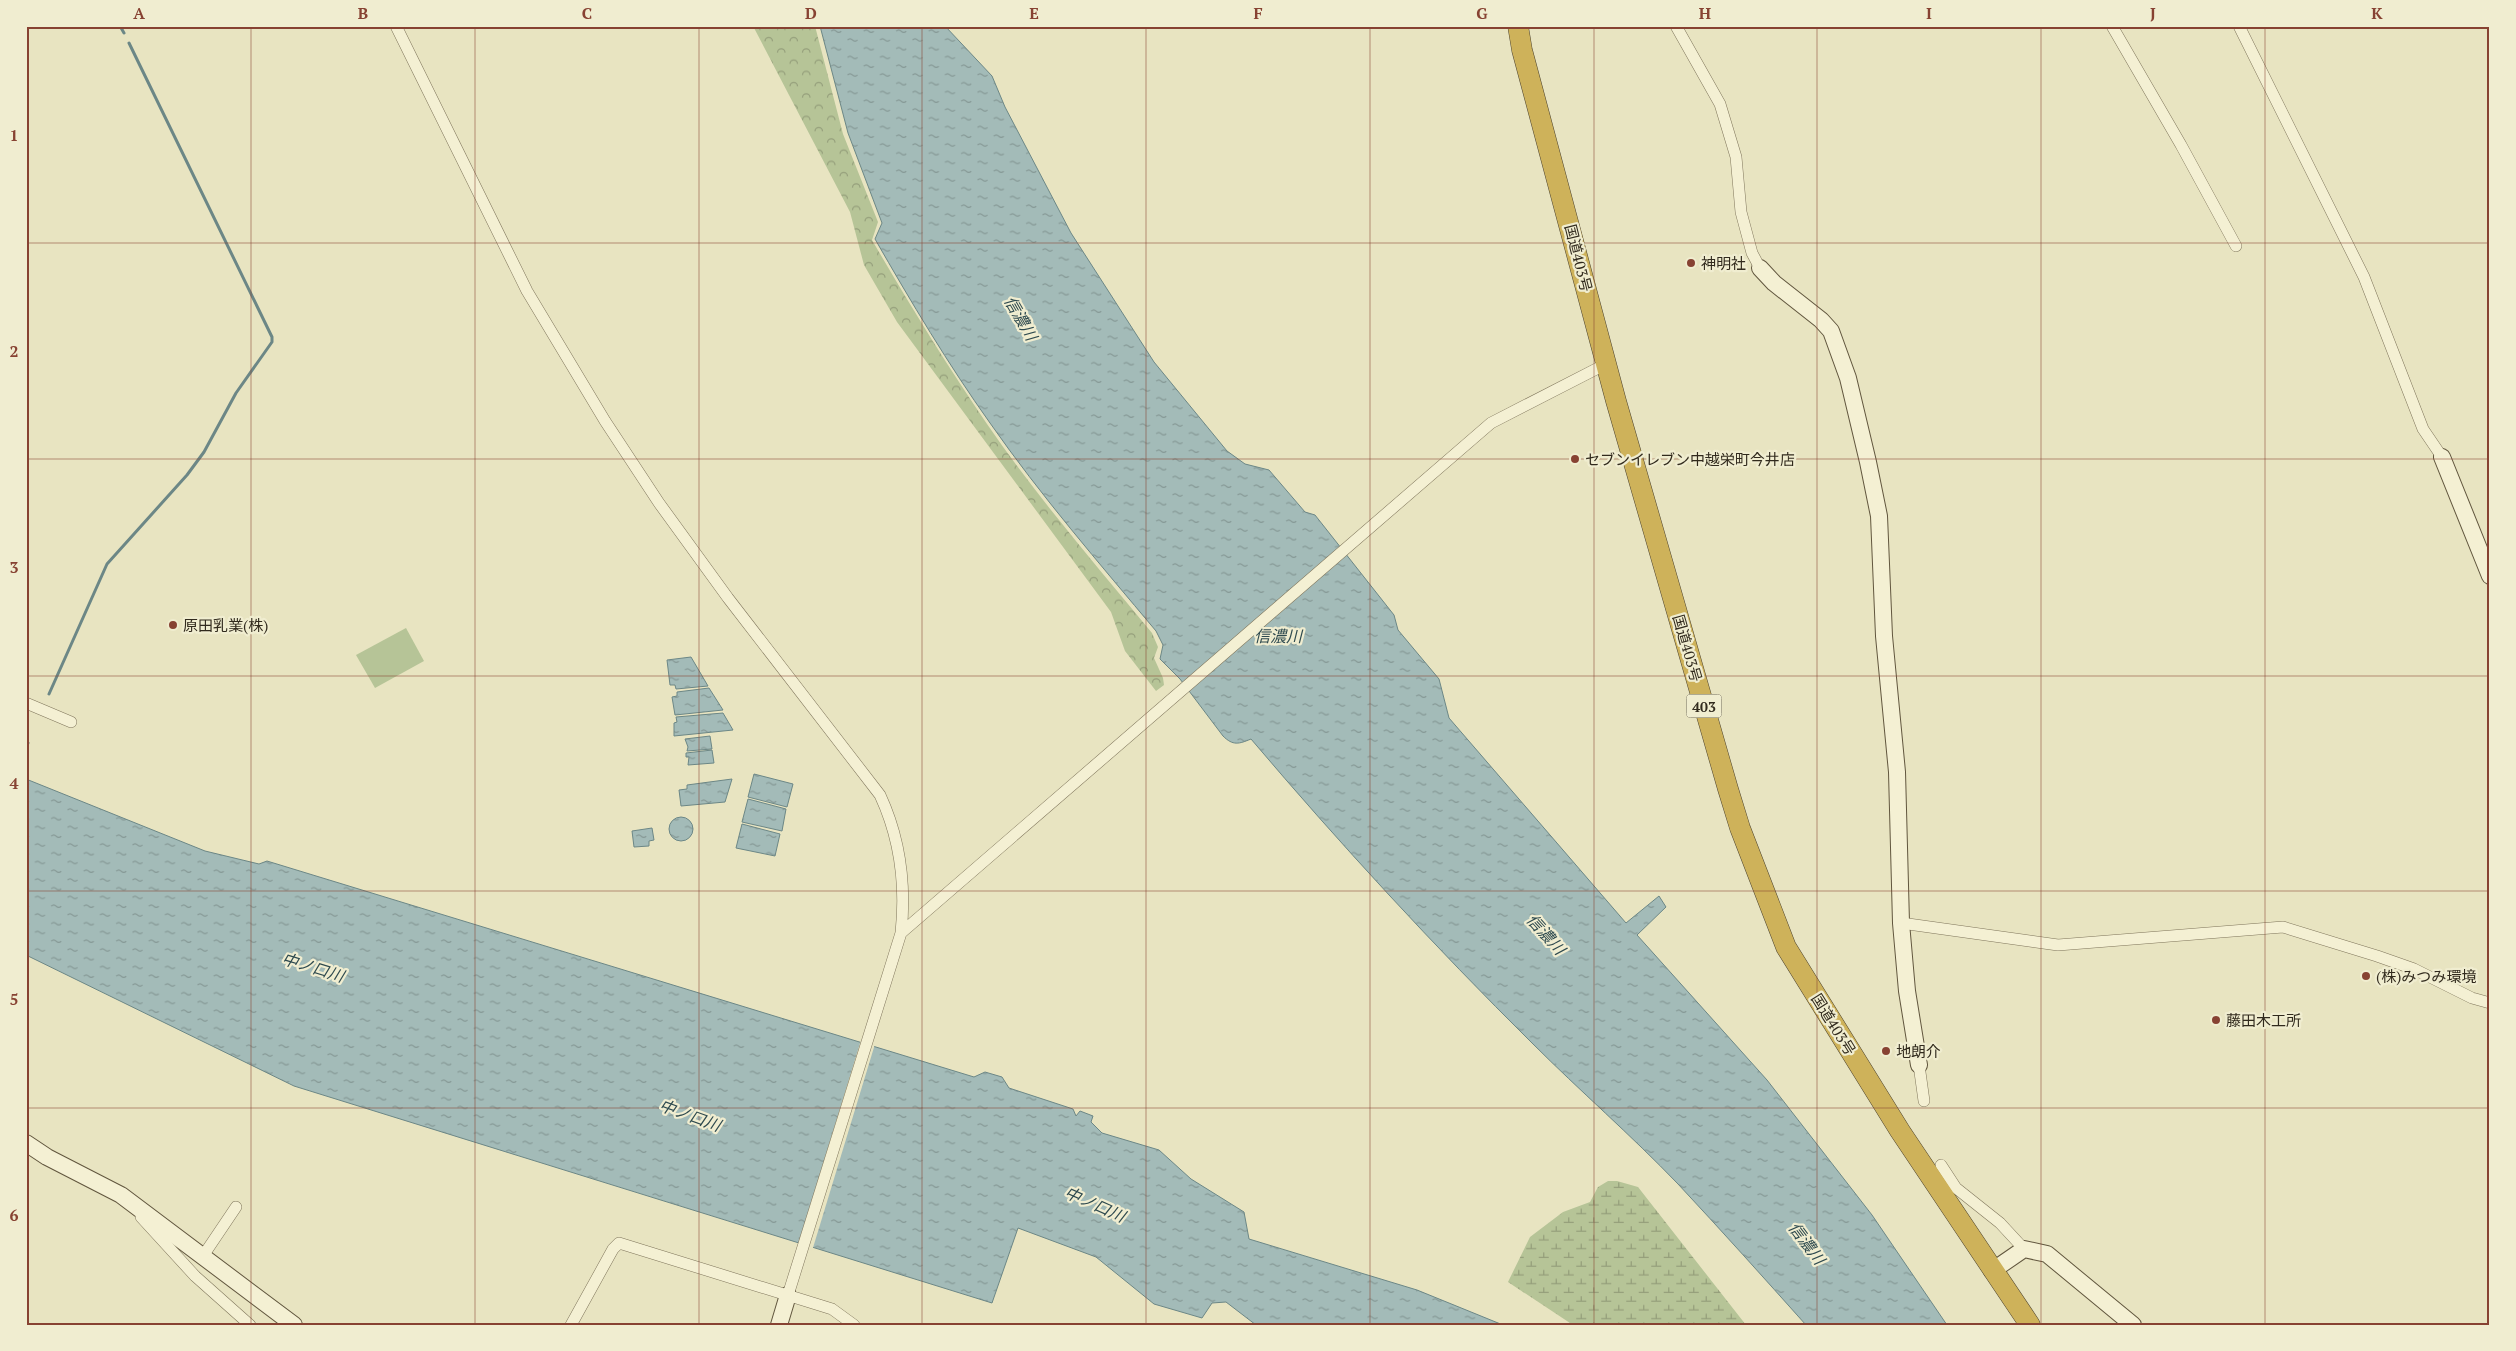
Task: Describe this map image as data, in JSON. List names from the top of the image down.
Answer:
{
  "streets": {
    "highway": ["国道403号", "403"]
  },
  "water": ["信濃川", "中ノ口川"],
  "places": [
    "神明社",
    "セブンイレブン中越栄町今井店",
    "原田乳業(株)",
    "(株)みつみ環境",
    "藤田木工所",
    "地朗介"
  ],
  "grid": {
    "columns": [
      "A",
      "B",
      "C",
      "D",
      "E",
      "F",
      "G",
      "H",
      "I",
      "J",
      "K"
    ],
    "rows": [
      "1",
      "2",
      "3",
      "4",
      "5",
      "6"
    ]
  }
}
